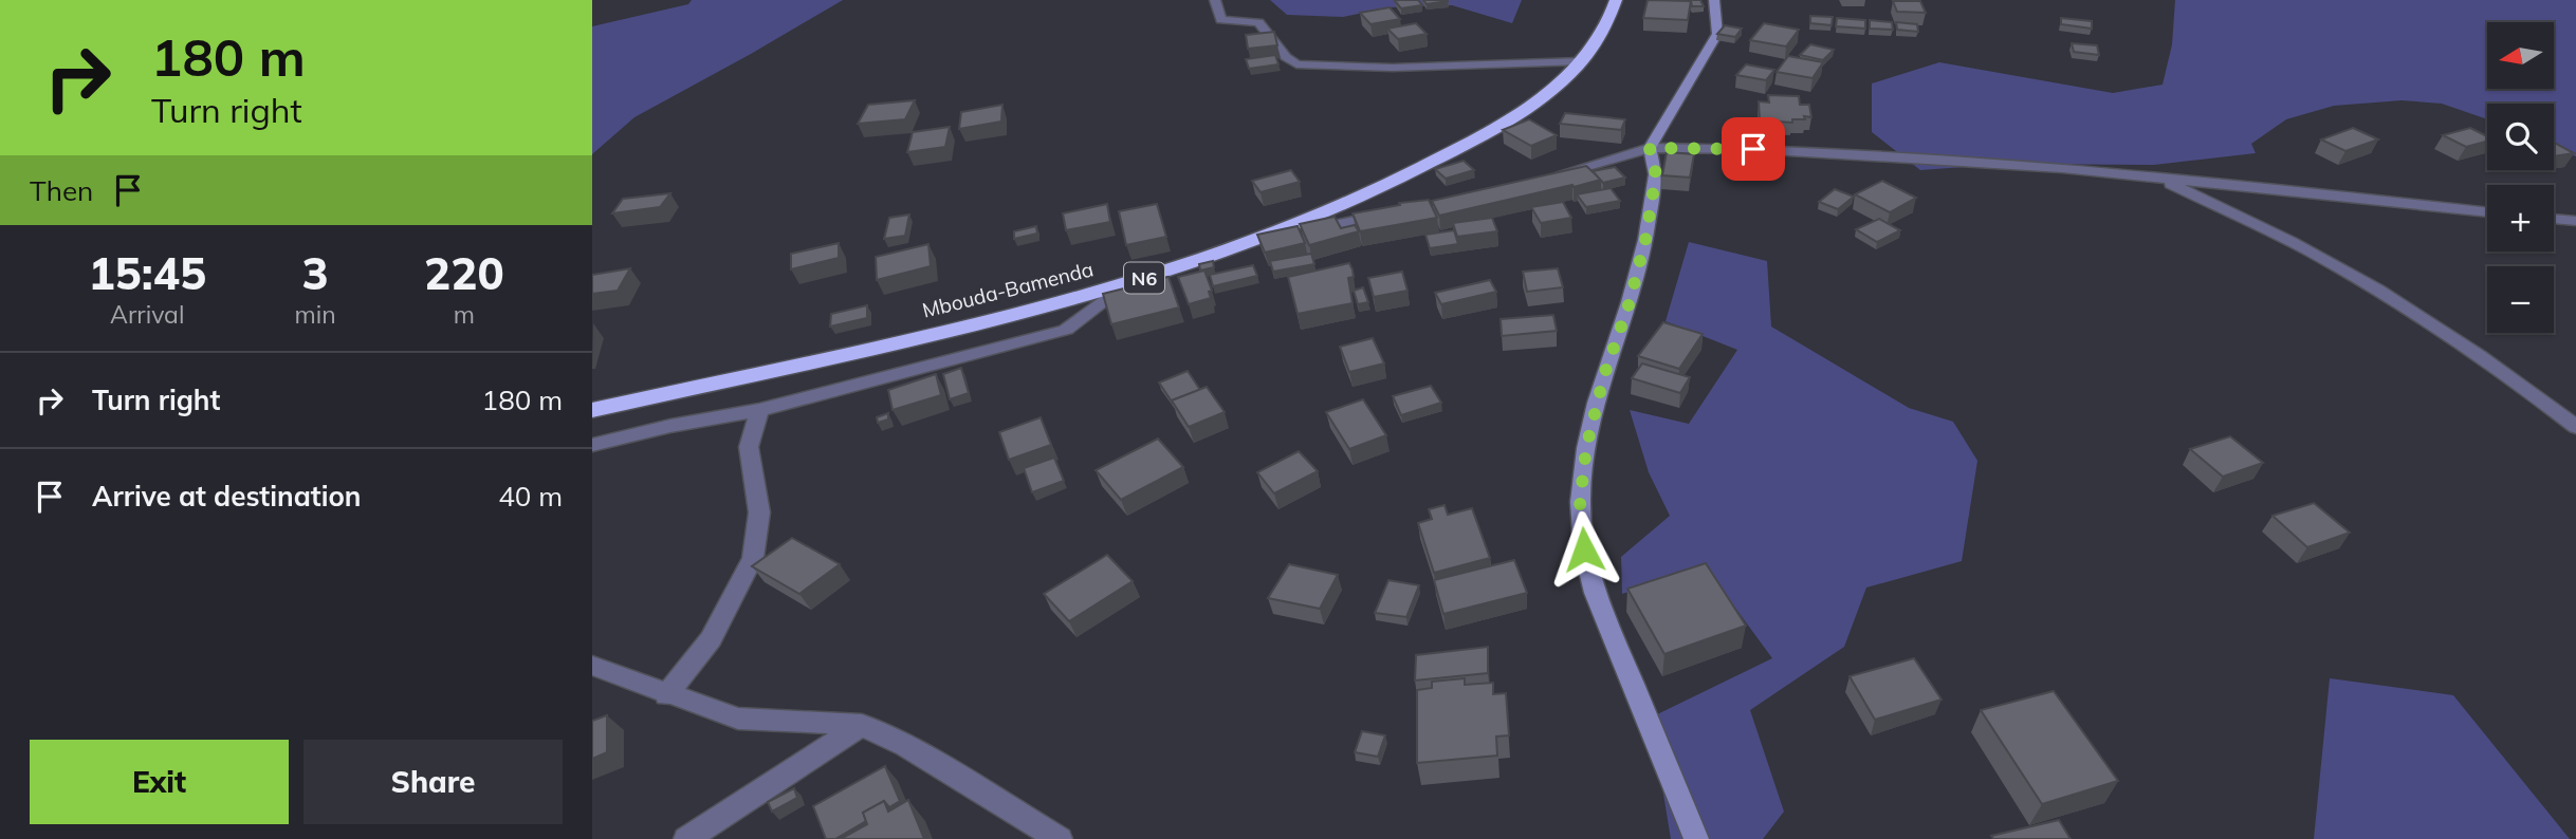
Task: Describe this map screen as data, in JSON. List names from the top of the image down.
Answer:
{
  "streets": {
    "highway": ["N6", "Mbouda-Bamenda"]
  },
  "north": "left",
  "page": {
    "turn": ["180 m", "Turn right"],
    "map_buttons": ["+", "−"],
    "then": "Then",
    "eta": [
      "15:45",
      "Arrival",
      "3",
      "min",
      "220",
      "m"
    ],
    "list": [
      {
        "name": "Turn right",
        "value": "180 m"
      },
      {
        "name": "Arrive at destination",
        "value": "40 m"
      }
    ],
    "buttons": ["Exit", "Share"]
  }
}
